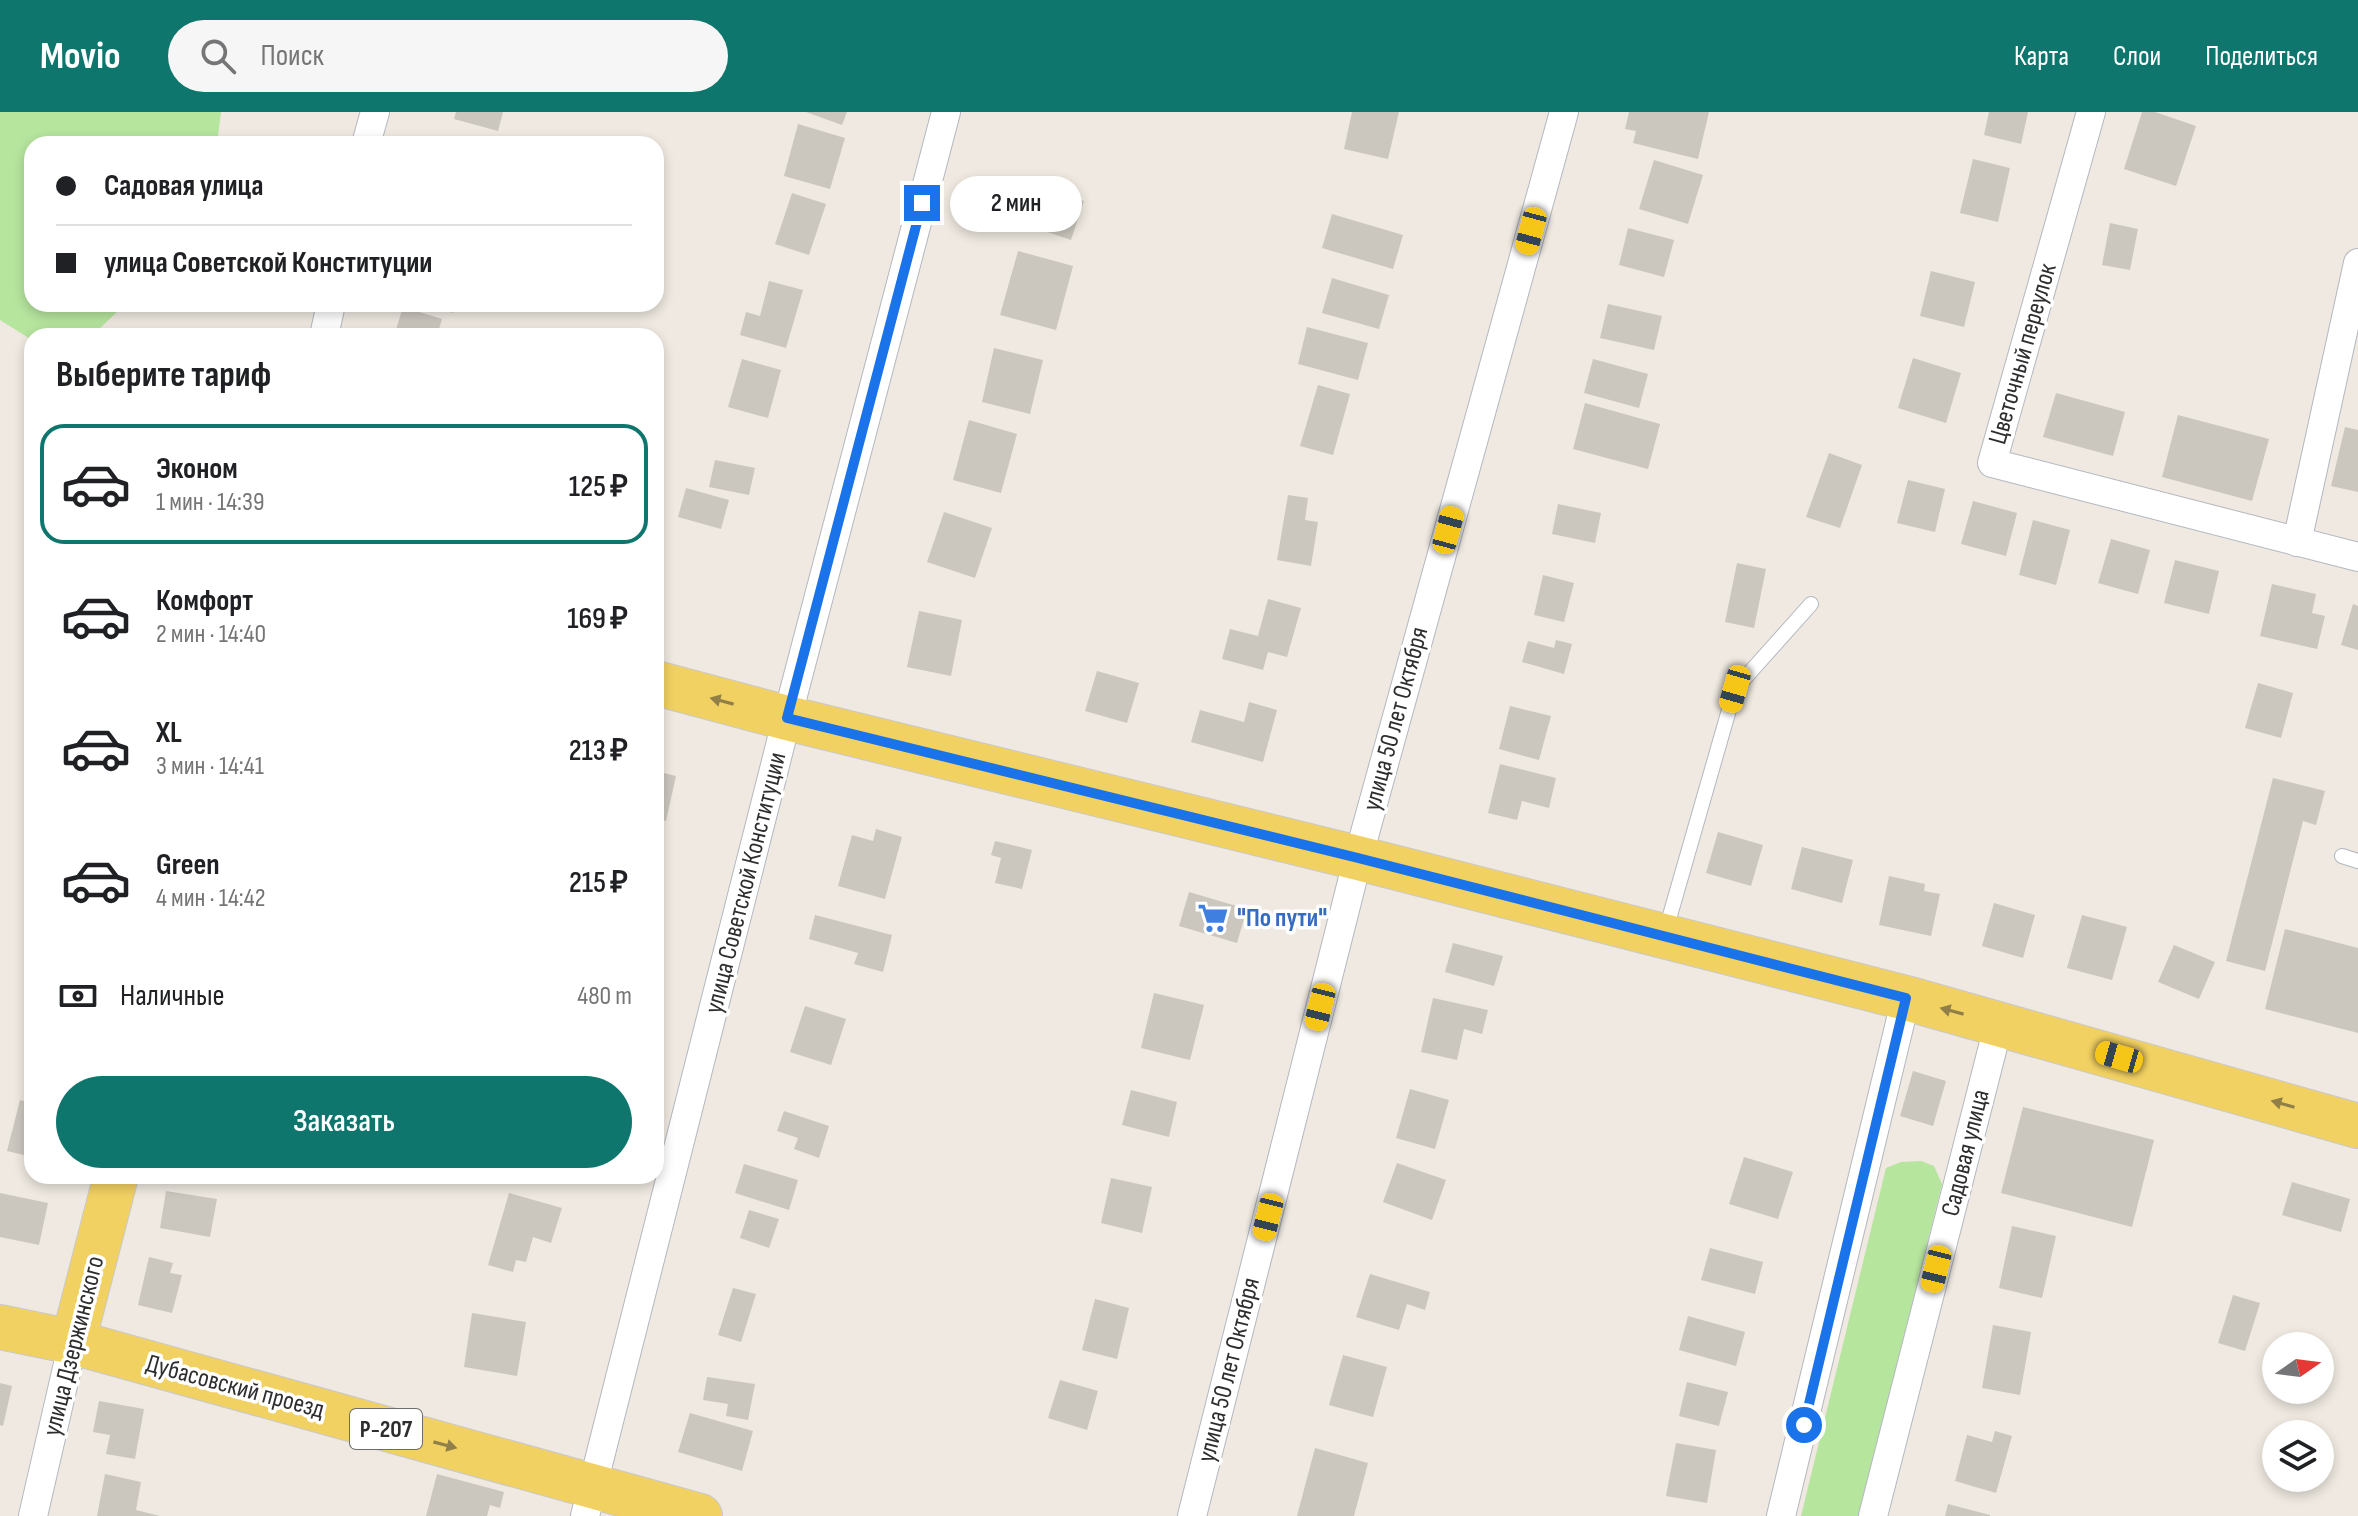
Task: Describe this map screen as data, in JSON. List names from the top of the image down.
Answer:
{
  "streets": {
    "main road": ["улица Дзержинского", "Дубасовский проезд", "Р-207"],
    "street": [
      "Цветочный переулок",
      "улица 50 лет Октября",
      "улица Советской Конституции",
      "Садовая улица"
    ]
  },
  "crossings": [
    ["улица Советской Конституции", "Дубасовский проезд"],
    ["улица Дзержинского", "Дубасовский проезд"]
  ],
  "one_way": ["Дубасовский проезд"],
  "places": {
    "supermarket": ["\"По пути\""]
  },
  "north": "right",
  "page": {
    "header": "Movio",
    "search": "Поиск",
    "nav": ["Карта", "Слои", "Поделиться"],
    "banner": ["Садовая улица", "улица Советской Конституции"],
    "bubble": "2 мин",
    "heading": "Выберите тариф",
    "list": [
      {
        "name": "Эконом",
        "note": "1 мин · 14:39",
        "value": "125 ₽"
      },
      {
        "name": "Комфорт",
        "note": "2 мин · 14:40",
        "value": "169 ₽"
      },
      {
        "name": "XL",
        "note": "3 мин · 14:41",
        "value": "213 ₽"
      },
      {
        "name": "Green",
        "note": "4 мин · 14:42",
        "value": "215 ₽"
      }
    ],
    "pay": ["Наличные", "480 m"],
    "buttons": "Заказать"
  }
}
